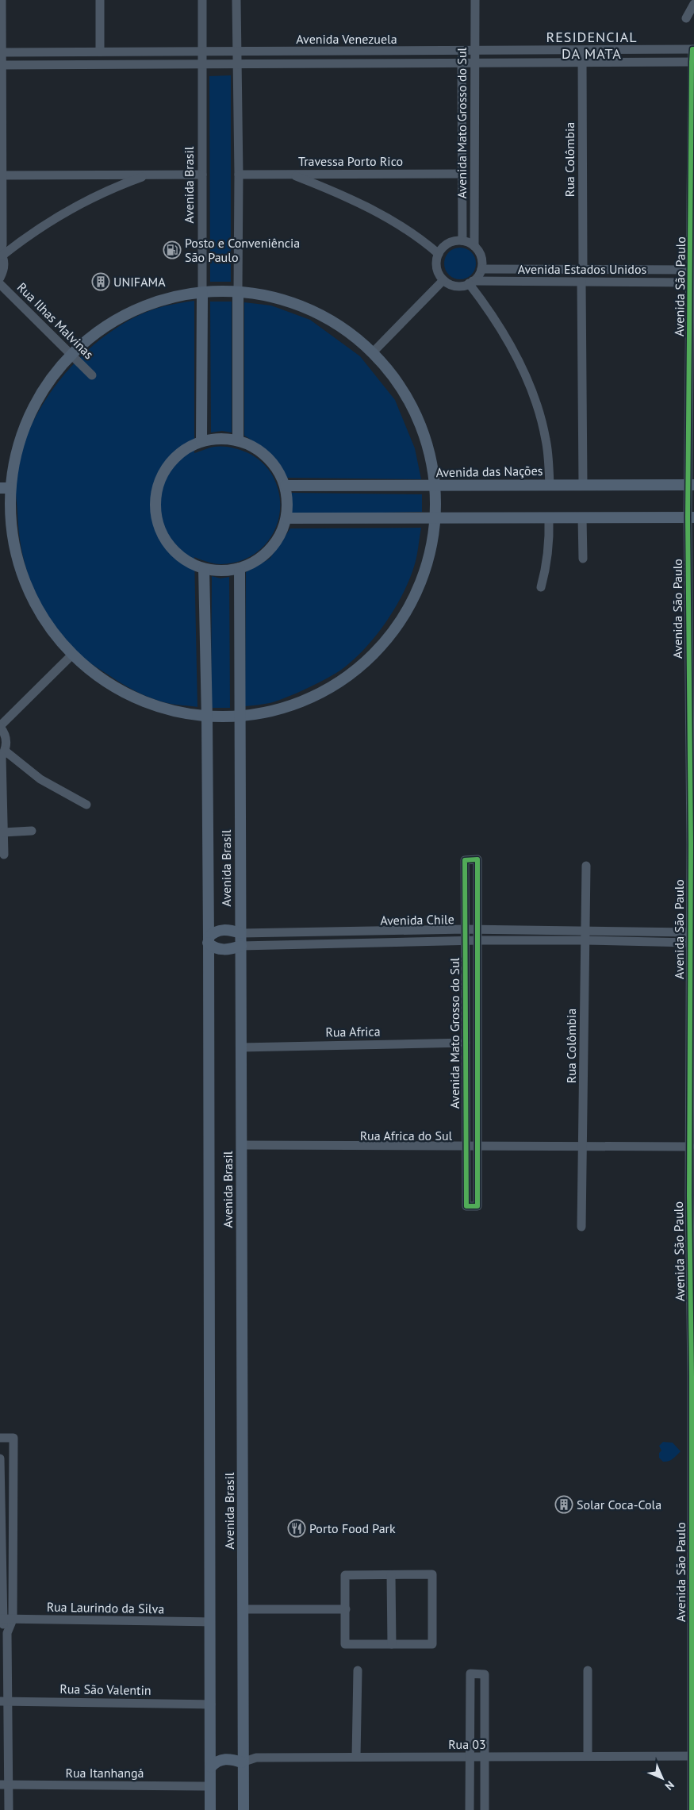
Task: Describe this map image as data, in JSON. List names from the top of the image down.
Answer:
{
  "streets": {
    "main road": ["Avenida Brasil", "Avenida das Nações"],
    "street": [
      "Avenida Venezuela",
      "Avenida Mato Grosso do Sul",
      "Rua Colômbia",
      "Travessa Porto Rico",
      "Avenida Estados Unidos",
      "Avenida São Paulo",
      "Rua Ilhas Malvinas",
      "Avenida Chile",
      "Rua Africa",
      "Rua Africa do Sul",
      "Rua Laurindo da Silva",
      "Rua São Valentin",
      "Rua 03",
      "Rua Itanhangá"
    ]
  },
  "crossings": [
    ["Avenida Venezuela", "Avenida Mato Grosso do Sul"],
    ["Avenida Venezuela", "Rua Colômbia"],
    ["Avenida Venezuela", "Avenida Brasil"],
    ["Avenida Venezuela", "Avenida São Paulo"],
    ["Avenida Mato Grosso do Sul", "Travessa Porto Rico"],
    ["Avenida Mato Grosso do Sul", "Avenida Estados Unidos"],
    ["Avenida Mato Grosso do Sul", "Avenida Chile"],
    ["Avenida Mato Grosso do Sul", "Rua Africa"],
    ["Avenida Mato Grosso do Sul", "Rua Africa do Sul"],
    ["Rua Colômbia", "Avenida Estados Unidos"],
    ["Rua Colômbia", "Avenida Chile"],
    ["Rua Colômbia", "Rua Africa do Sul"],
    ["Avenida Brasil", "Avenida das Nações"],
    ["Avenida Brasil", "Avenida Chile"],
    ["Avenida Brasil", "Rua Africa"],
    ["Avenida Brasil", "Rua Africa do Sul"],
    ["Avenida Brasil", "Rua Laurindo da Silva"],
    ["Avenida Brasil", "Rua São Valentin"],
    ["Avenida Brasil", "Rua 03"],
    ["Avenida Brasil", "Rua Itanhangá"],
    ["Avenida Estados Unidos", "Avenida São Paulo"],
    ["Avenida São Paulo", "Avenida das Nações"],
    ["Avenida São Paulo", "Avenida Chile"],
    ["Avenida São Paulo", "Rua Africa do Sul"],
    ["Avenida São Paulo", "Rua 03"]
  ],
  "districts": ["RESIDENCIAL DA MATA"],
  "places": {
    "fuel station": ["Posto e Conveniência São Paulo"],
    "building": ["UNIFAMA", "Solar Coca-Cola"],
    "restaurant": ["Porto Food Park"]
  },
  "north": "bottom right"
}
